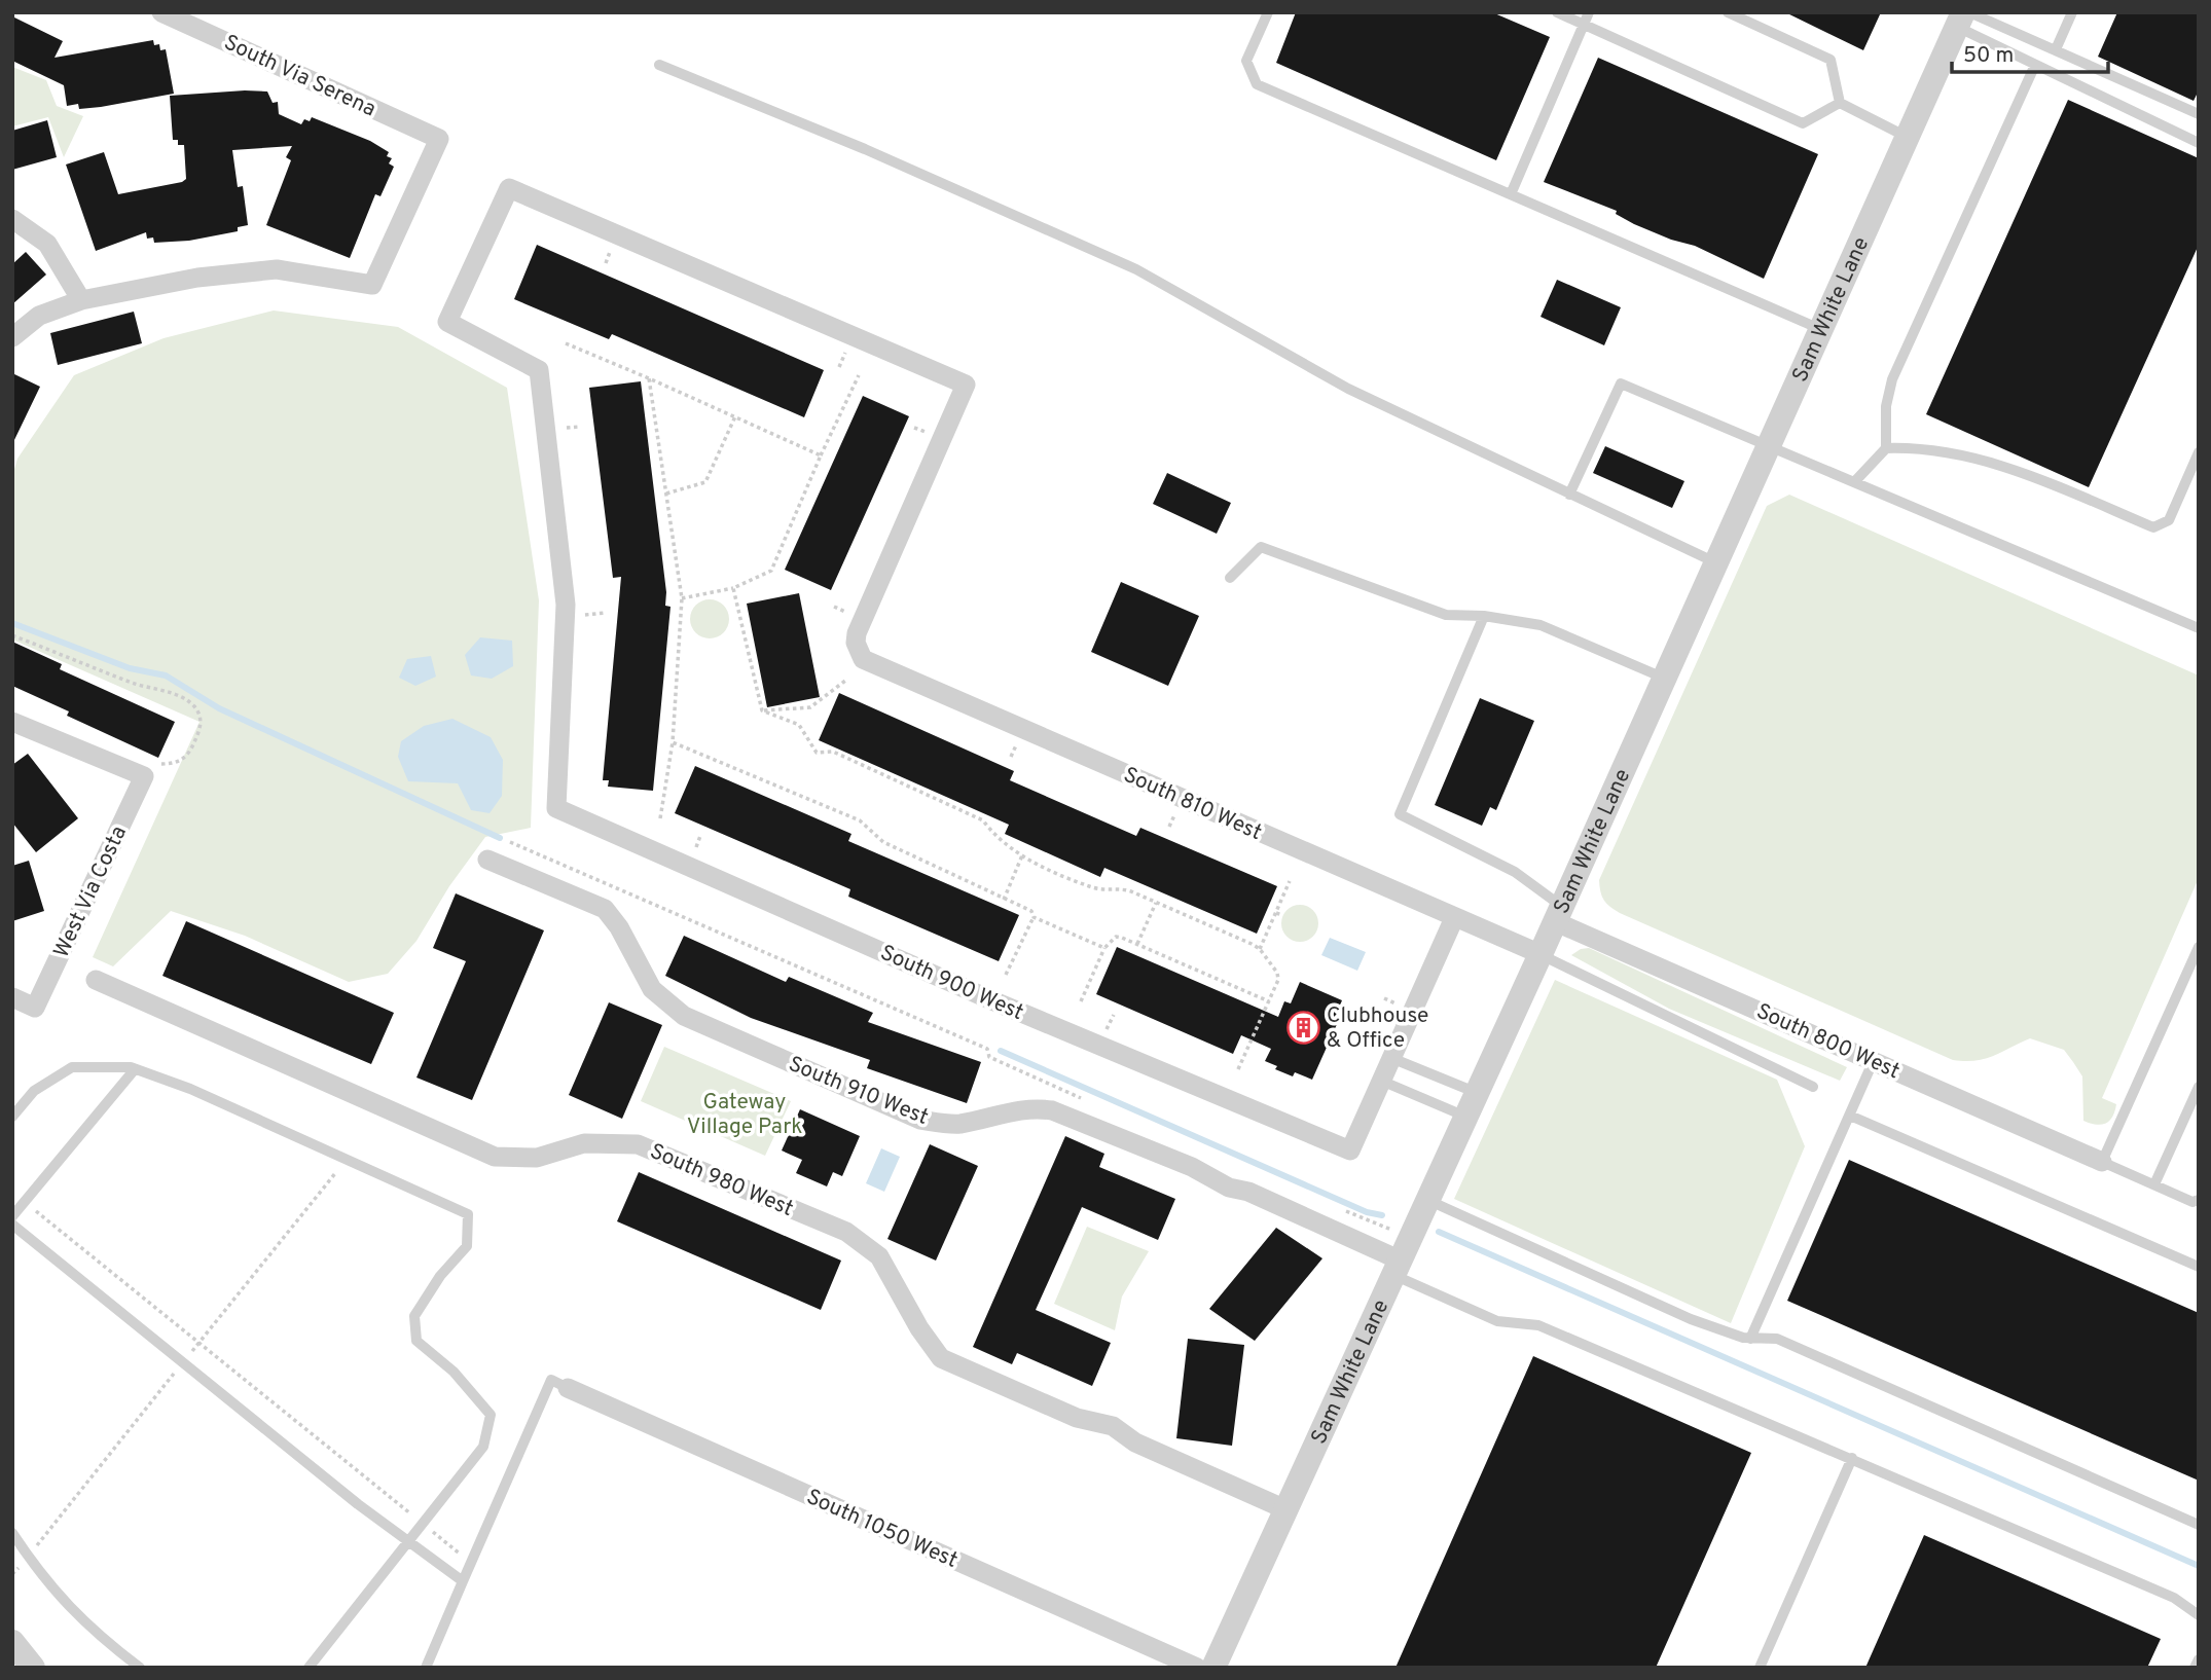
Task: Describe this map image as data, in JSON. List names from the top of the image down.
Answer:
{
  "streets": {
    "street": [
      "South Via Serena",
      "Sam White Lane",
      "South 810 West",
      "West Via Costa",
      "South 900 West",
      "South 800 West",
      "South 910 West",
      "South 980 West",
      "South 1050 West"
    ]
  },
  "crossings": [
    ["Sam White Lane", "South 810 West"],
    ["Sam White Lane", "South 800 West"],
    ["Sam White Lane", "South 910 West"],
    ["Sam White Lane", "South 980 West"],
    ["South 810 West", "South 900 West"]
  ],
  "parks": ["Gateway Village Park"],
  "places": {
    "building": ["Clubhouse & Office"]
  },
  "scale_bar": "50 m"
}
